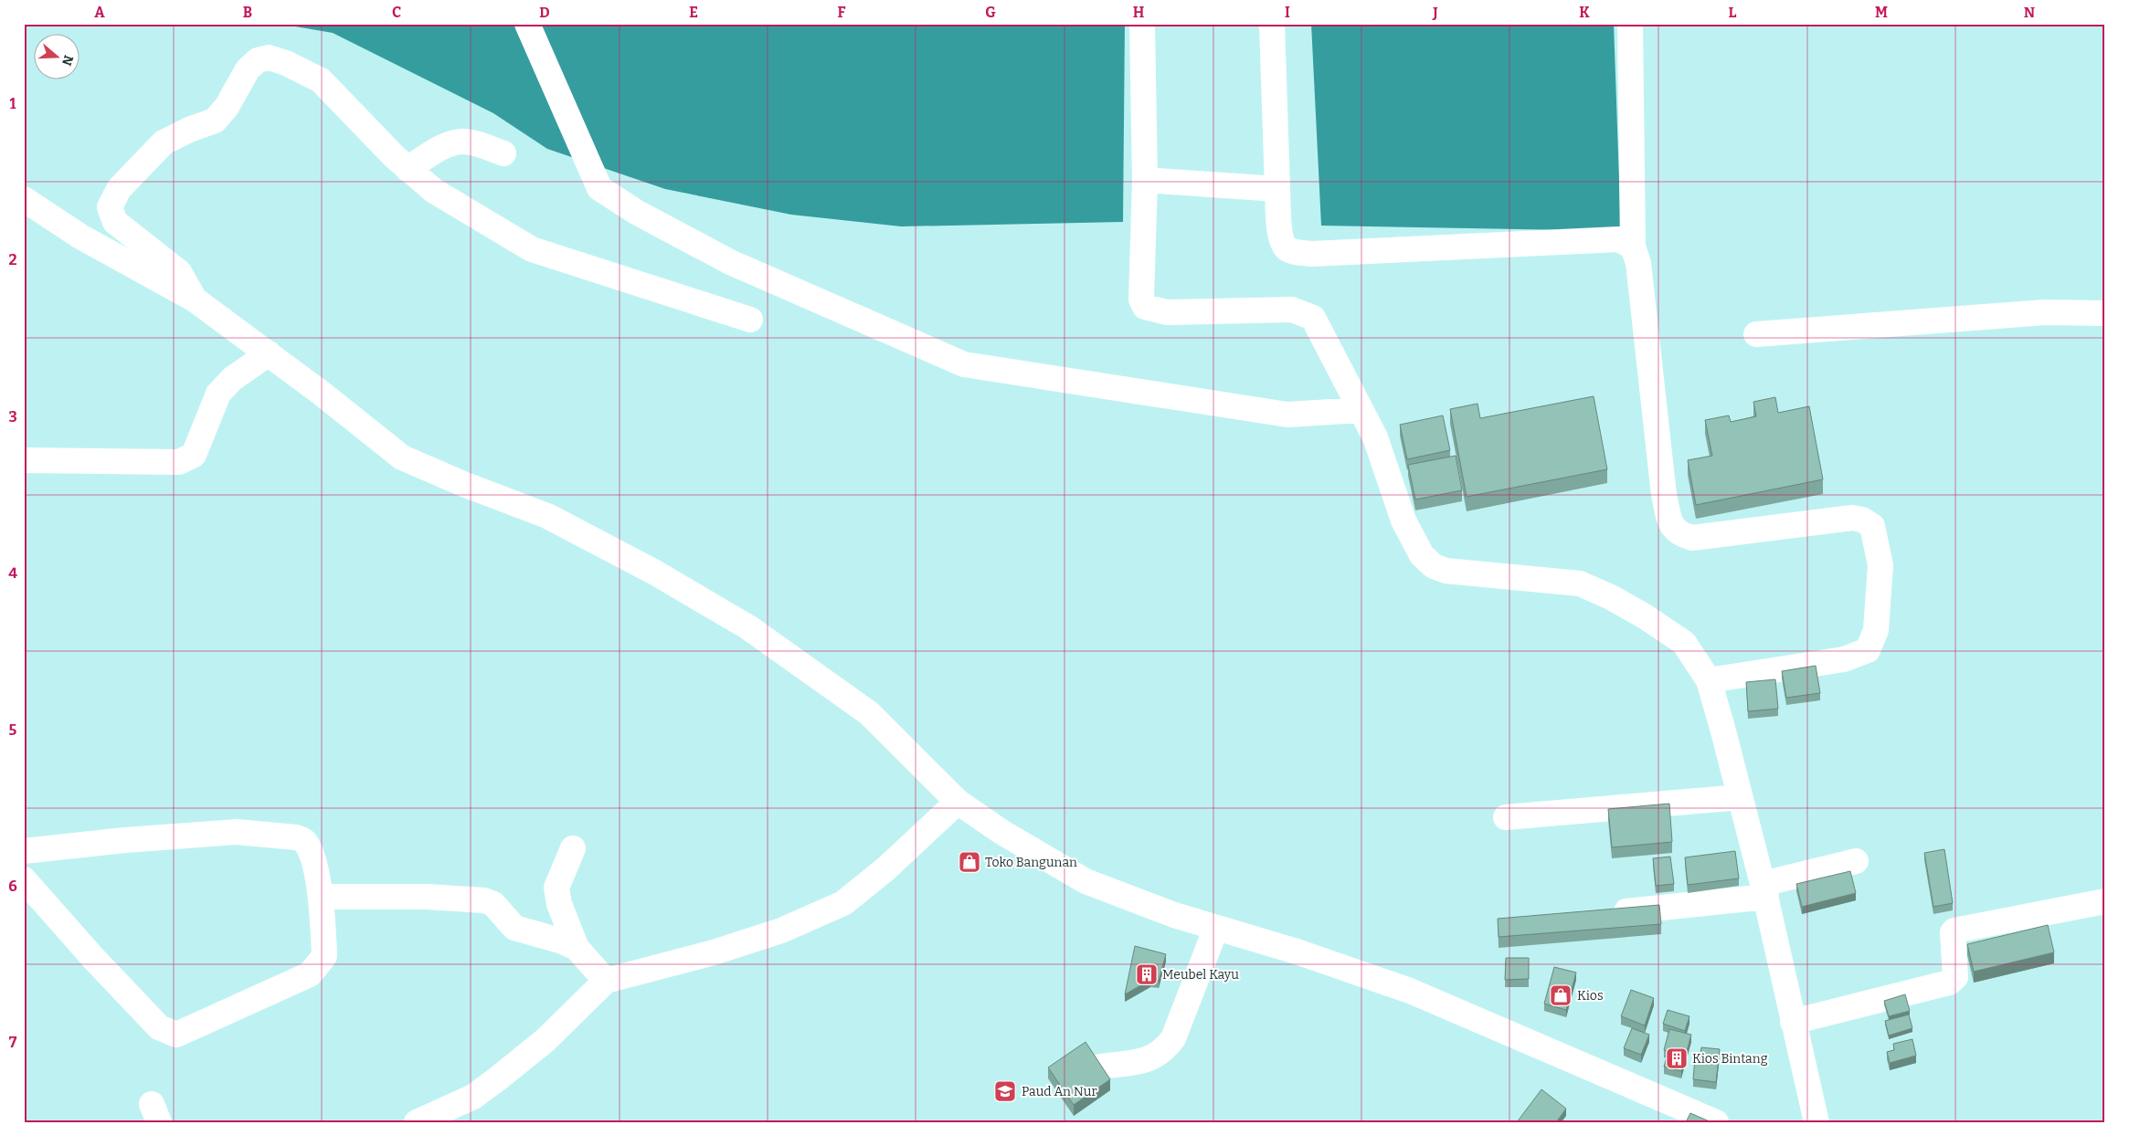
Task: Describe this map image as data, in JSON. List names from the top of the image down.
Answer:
{
  "places": {
    "shop": ["Toko Bangunan", "Kios"],
    "building": ["Meubel Kayu", "Kios Bintang"],
    "school or university": ["Paud An Nur"]
  },
  "north": "right",
  "grid": {
    "columns": [
      "A",
      "B",
      "C",
      "D",
      "E",
      "F",
      "G",
      "H",
      "I",
      "J",
      "K",
      "L",
      "M",
      "N"
    ],
    "rows": [
      "1",
      "2",
      "3",
      "4",
      "5",
      "6",
      "7"
    ]
  }
}
